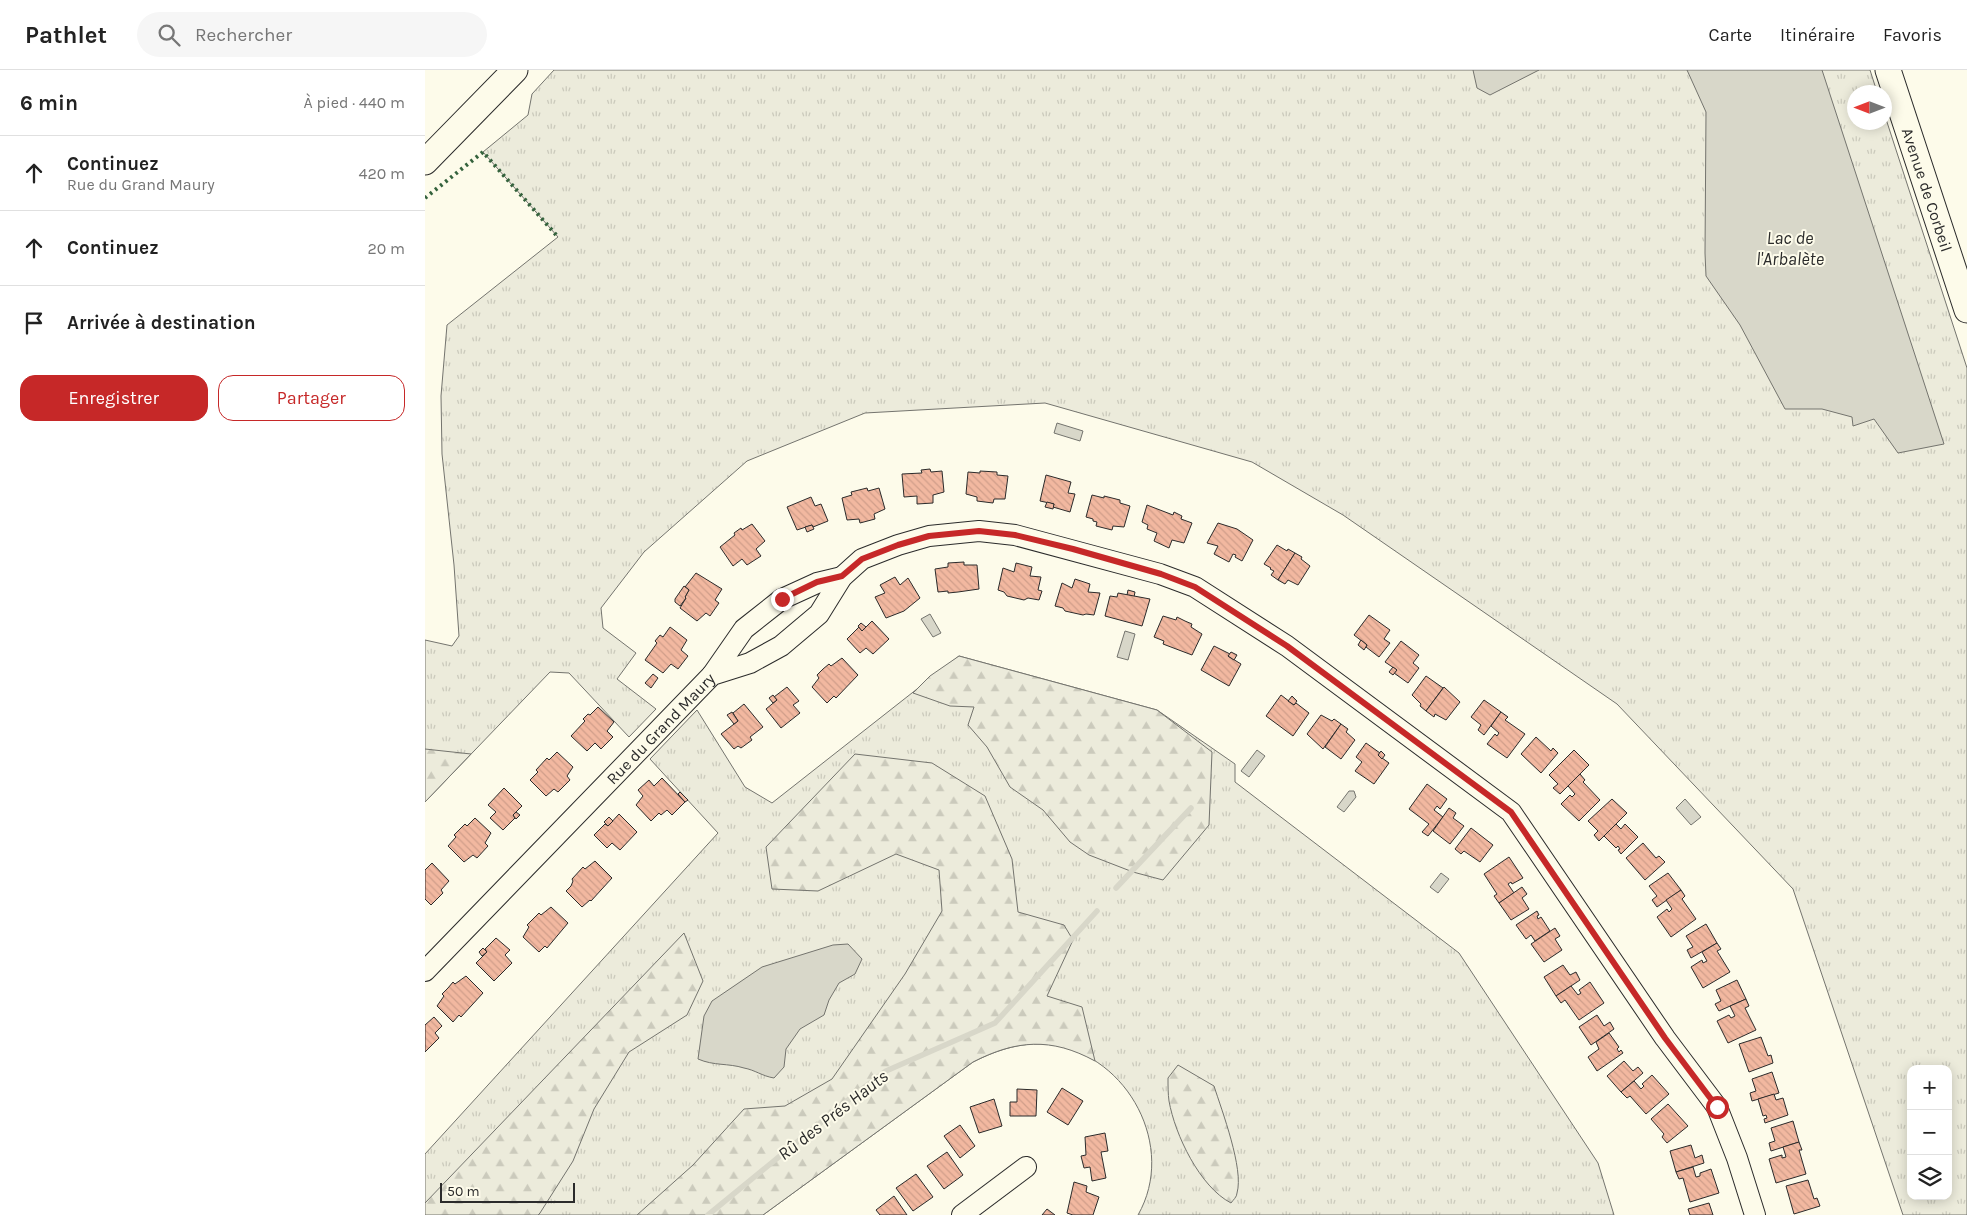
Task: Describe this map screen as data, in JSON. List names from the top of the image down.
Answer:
{
  "streets": {
    "main road": ["Avenue de Corbeil"],
    "street": ["Rue du Grand Maury"]
  },
  "water": ["Lac de l'Arbalète", "Rû des Prés Hauts"],
  "scale_bar": "50 m",
  "north": "left",
  "page": {
    "header": "Pathlet",
    "search": "Rechercher",
    "nav": ["Carte", "Itinéraire", "Favoris"],
    "heading": ["6 min", "À pied · 440 m"],
    "list": [
      ["Continuez", "Rue du Grand Maury", "420 m"],
      ["Continuez", "20 m"],
      "Arrivée à destination"
    ],
    "buttons": ["Enregistrer", "Partager"],
    "map_buttons": ["+", "−"],
    "scale": "50 m"
  }
}
